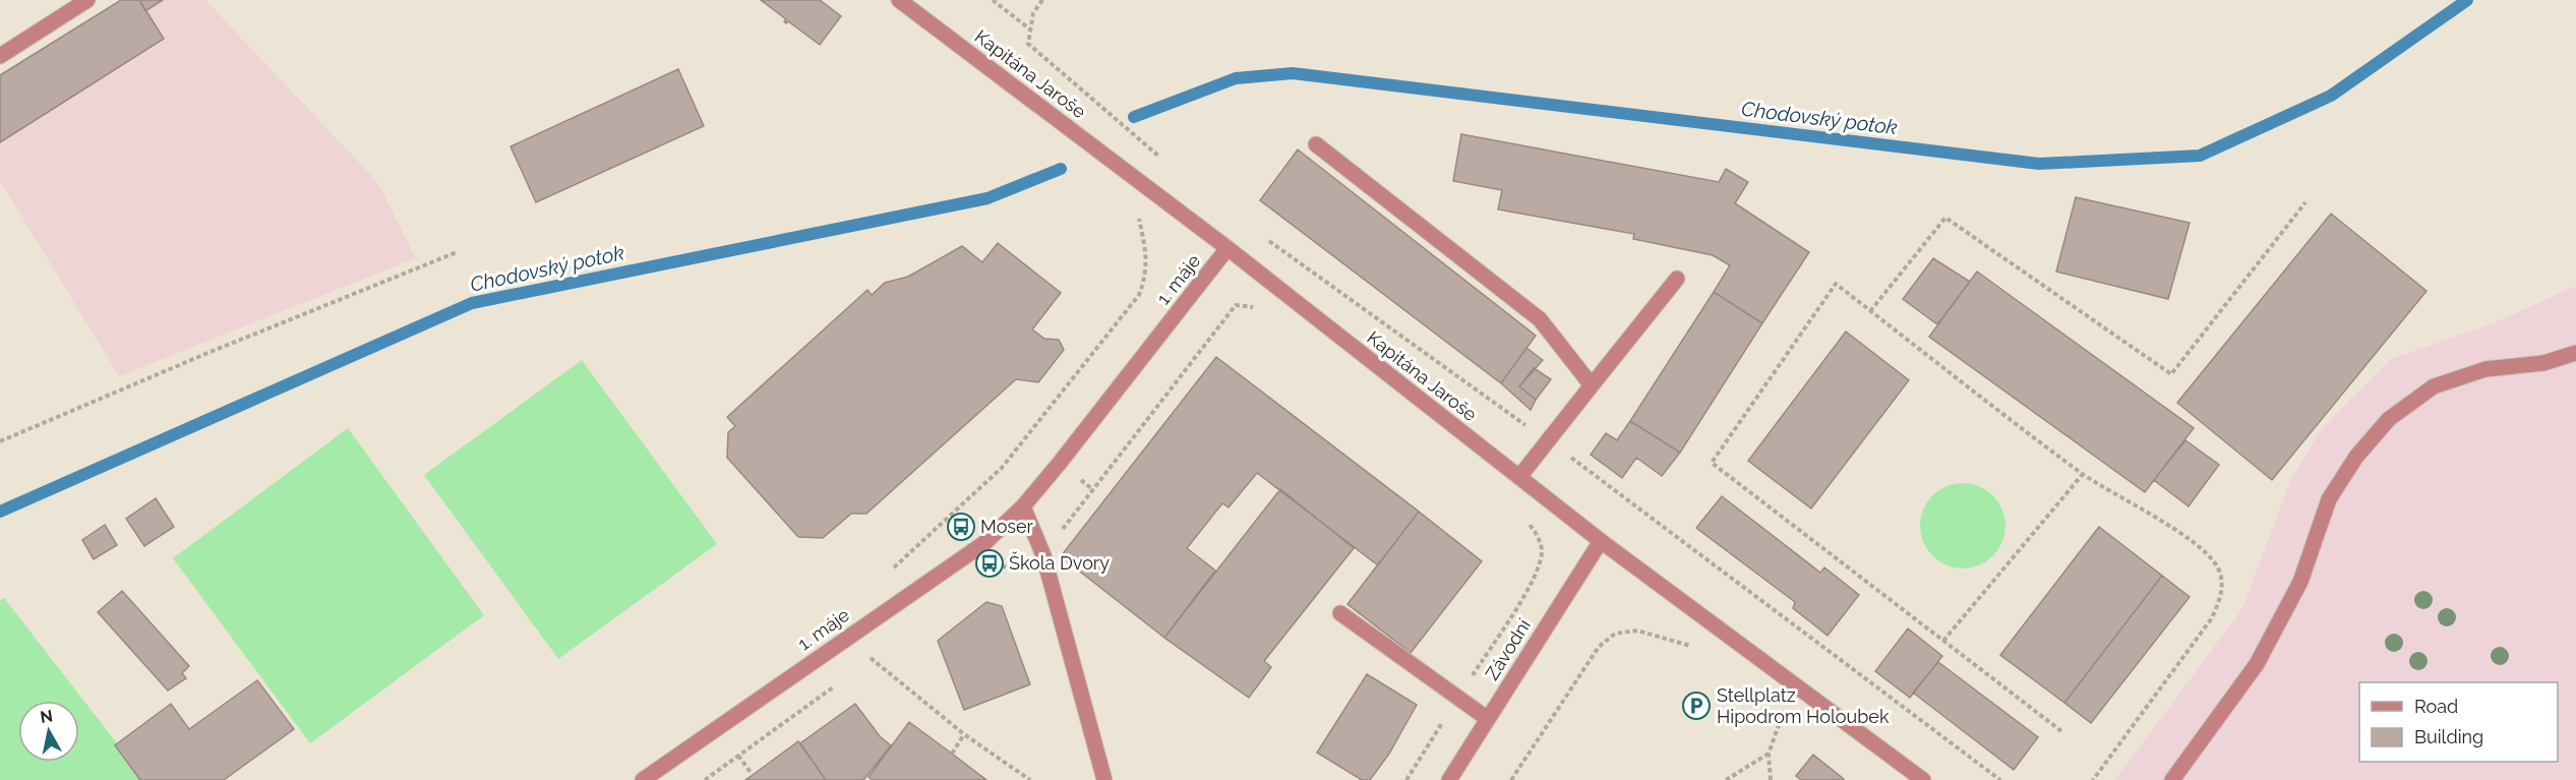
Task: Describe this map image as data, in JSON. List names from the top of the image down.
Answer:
{
  "streets": {
    "street": ["Kapitána Jaroše", "1. máje", "Závodní"]
  },
  "crossings": [
    ["Kapitána Jaroše", "1. máje"],
    ["Kapitána Jaroše", "Závodní"]
  ],
  "water": ["Chodovský potok"],
  "places": {
    "bus stop": ["Moser", "Škola Dvory"],
    "parking": ["Stellplatz Hipodrom Holoubek"]
  },
  "legend": ["Road", "Building"],
  "north": "top"
}
